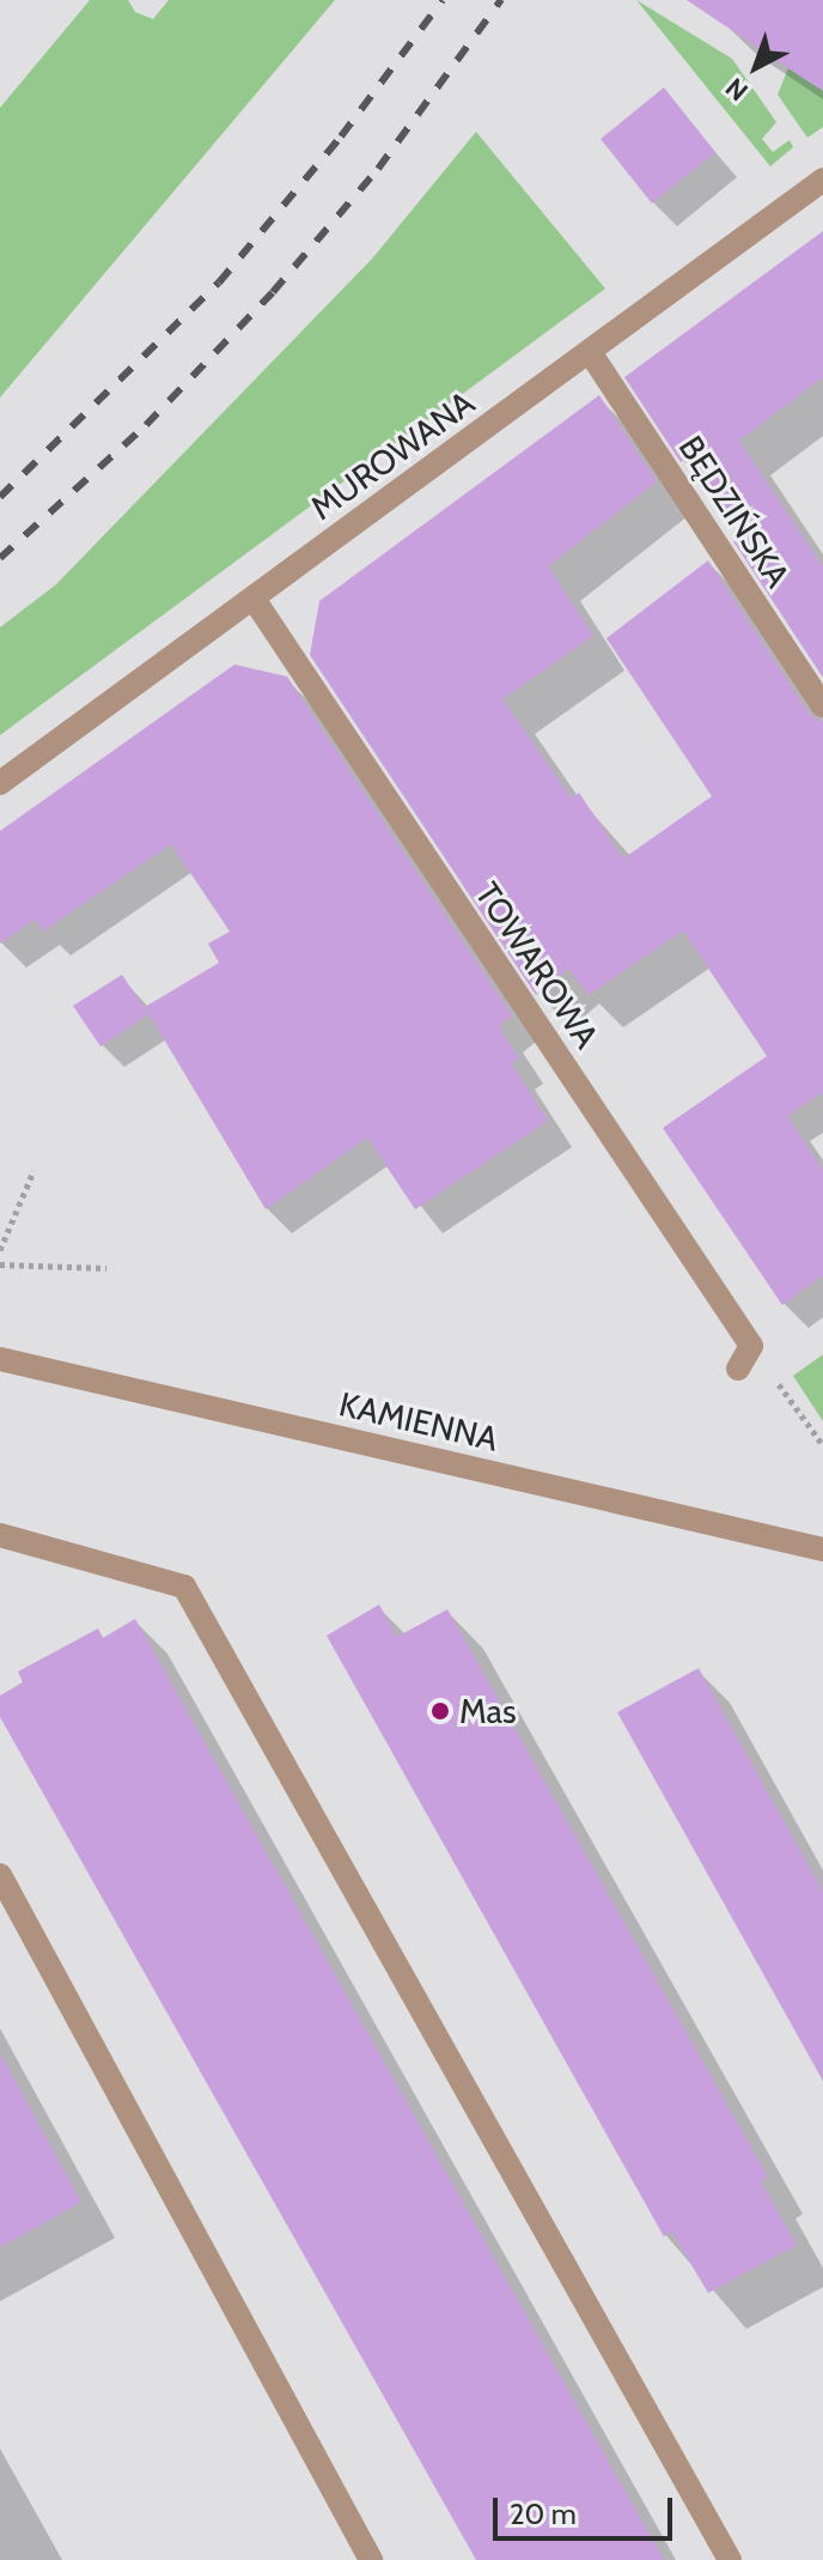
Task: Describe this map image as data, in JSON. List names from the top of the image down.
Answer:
{
  "streets": {
    "street": [
      "MUROWANA",
      "BĘDZIŃSKA",
      "TOWAROWA",
      "KAMIENNA"
    ]
  },
  "crossings": [
    ["MUROWANA", "BĘDZIŃSKA"],
    ["MUROWANA", "TOWAROWA"]
  ],
  "places": ["Mas"],
  "scale_bar": "20 m",
  "north": "bottom left"
}
